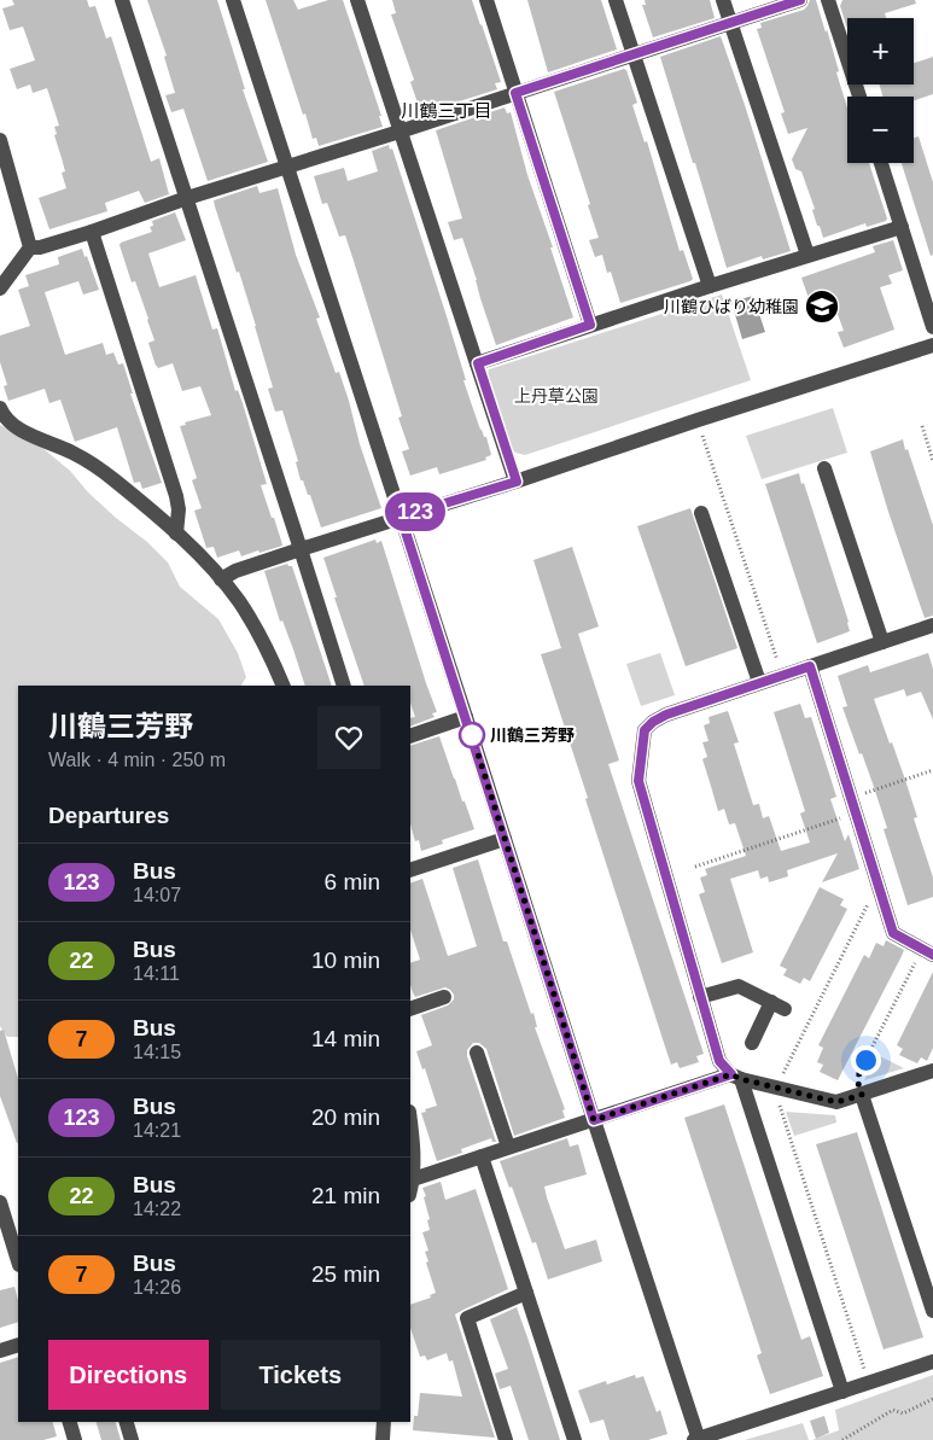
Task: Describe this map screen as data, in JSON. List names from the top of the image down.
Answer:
{
  "districts": ["川鶴三丁目"],
  "parks": ["上丹草公園"],
  "places": {
    "school or university": ["川鶴ひばり幼稚園"],
    "other": ["川鶴三芳野"]
  },
  "lines": ["bus line 123"],
  "page": {
    "on_map": "123",
    "map_buttons": ["+", "−"],
    "heading": [
      ["川鶴三芳野", "Walk · 4 min · 250 m"],
      "Departures"
    ],
    "list": [
      {
        "mark": "123",
        "name": "Bus",
        "note": "14:07",
        "value": "6 min"
      },
      {
        "mark": "22",
        "name": "Bus",
        "note": "14:11",
        "value": "10 min"
      },
      {
        "mark": "7",
        "name": "Bus",
        "note": "14:15",
        "value": "14 min"
      },
      {
        "mark": "123",
        "name": "Bus",
        "note": "14:21",
        "value": "20 min"
      },
      {
        "mark": "22",
        "name": "Bus",
        "note": "14:22",
        "value": "21 min"
      },
      {
        "mark": "7",
        "name": "Bus",
        "note": "14:26",
        "value": "25 min"
      }
    ],
    "buttons": ["Directions", "Tickets"]
  }
}
